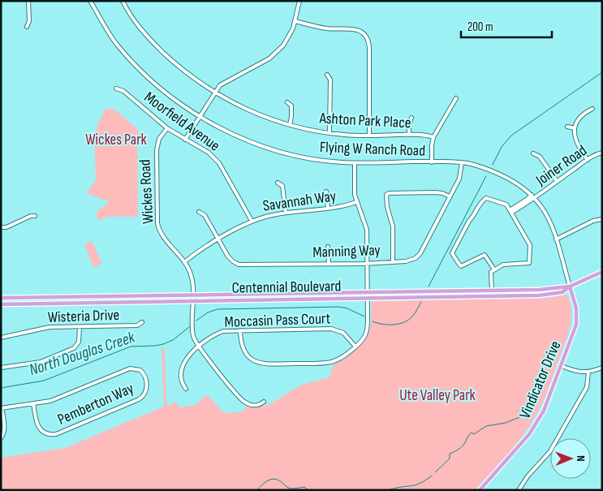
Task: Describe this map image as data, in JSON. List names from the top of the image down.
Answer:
{
  "streets": {
    "main road": ["Centennial Boulevard", "Vindicator Drive"],
    "street": [
      "Ashton Park Place",
      "Moorfield Avenue",
      "Flying W Ranch Road",
      "Joiner Road",
      "Wickes Road",
      "Savannah Way",
      "Manning Way",
      "Wisteria Drive",
      "Moccasin Pass Court",
      "Pemberton Way"
    ]
  },
  "crossings": [
    ["Moorfield Avenue", "Wickes Road"],
    ["Moorfield Avenue", "Savannah Way"],
    ["Flying W Ranch Road", "Joiner Road"],
    ["Flying W Ranch Road", "Manning Way"],
    ["Flying W Ranch Road", "Centennial Boulevard"],
    ["Flying W Ranch Road", "Vindicator Drive"],
    ["Wickes Road", "Savannah Way"],
    ["Wickes Road", "Centennial Boulevard"],
    ["Wickes Road", "Moccasin Pass Court"],
    ["Savannah Way", "Manning Way"],
    ["Centennial Boulevard", "Vindicator Drive"]
  ],
  "water": ["North Douglas Creek"],
  "parks": ["Wickes Park", "Ute Valley Park"],
  "scale_bar": "200 m",
  "north": "right"
}
